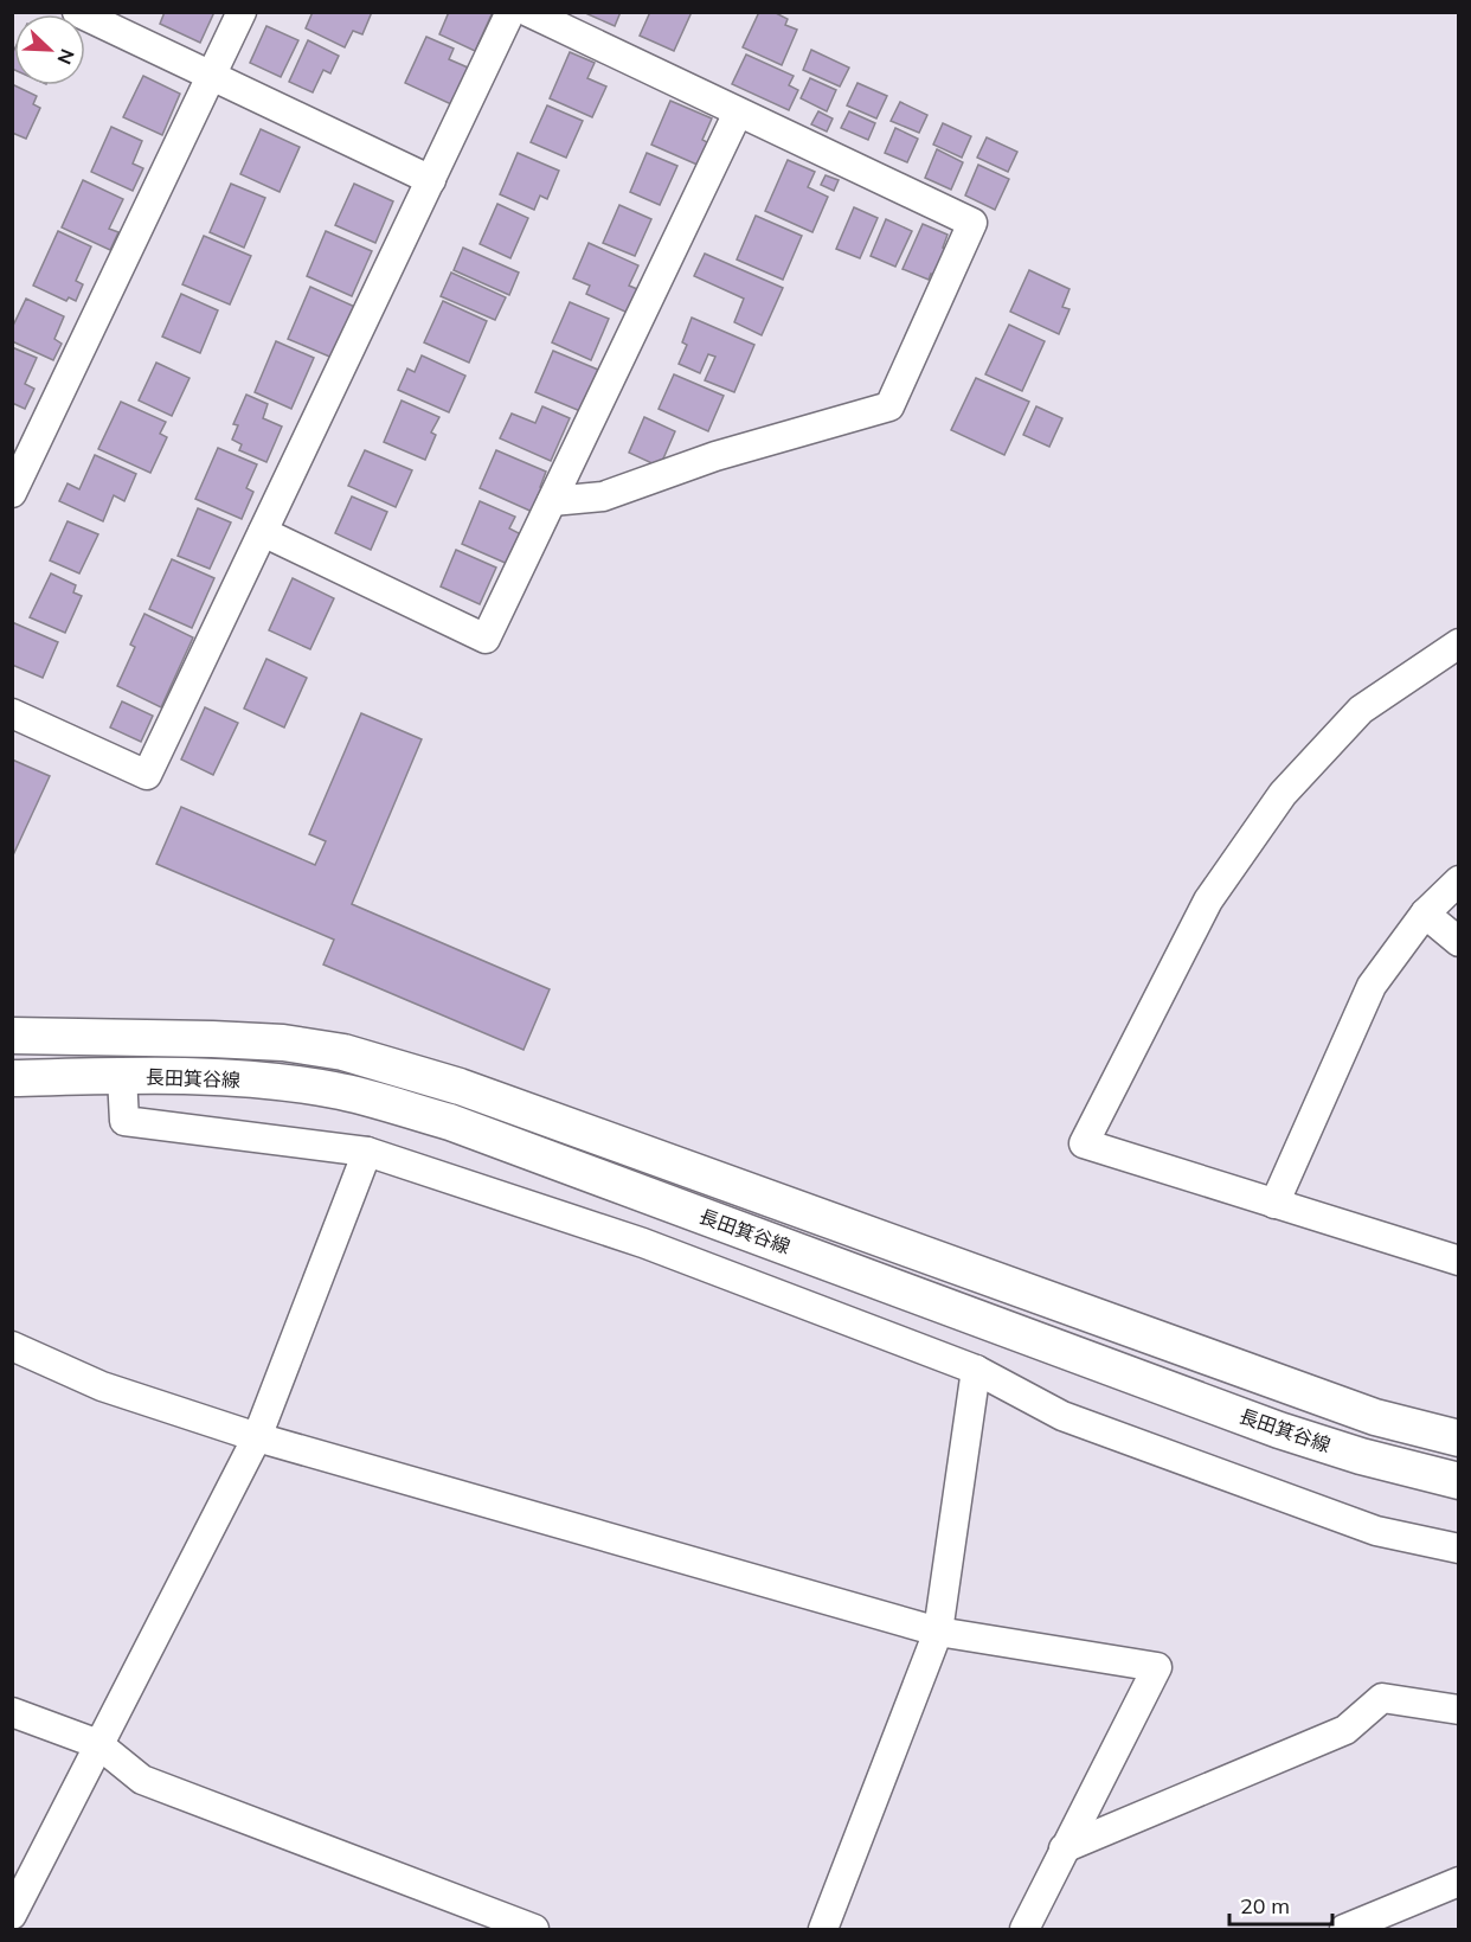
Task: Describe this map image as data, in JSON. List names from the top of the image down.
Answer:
{
  "streets": {
    "street": ["長田箕谷線"]
  },
  "scale_bar": "20 m",
  "north": "bottom right"
}
